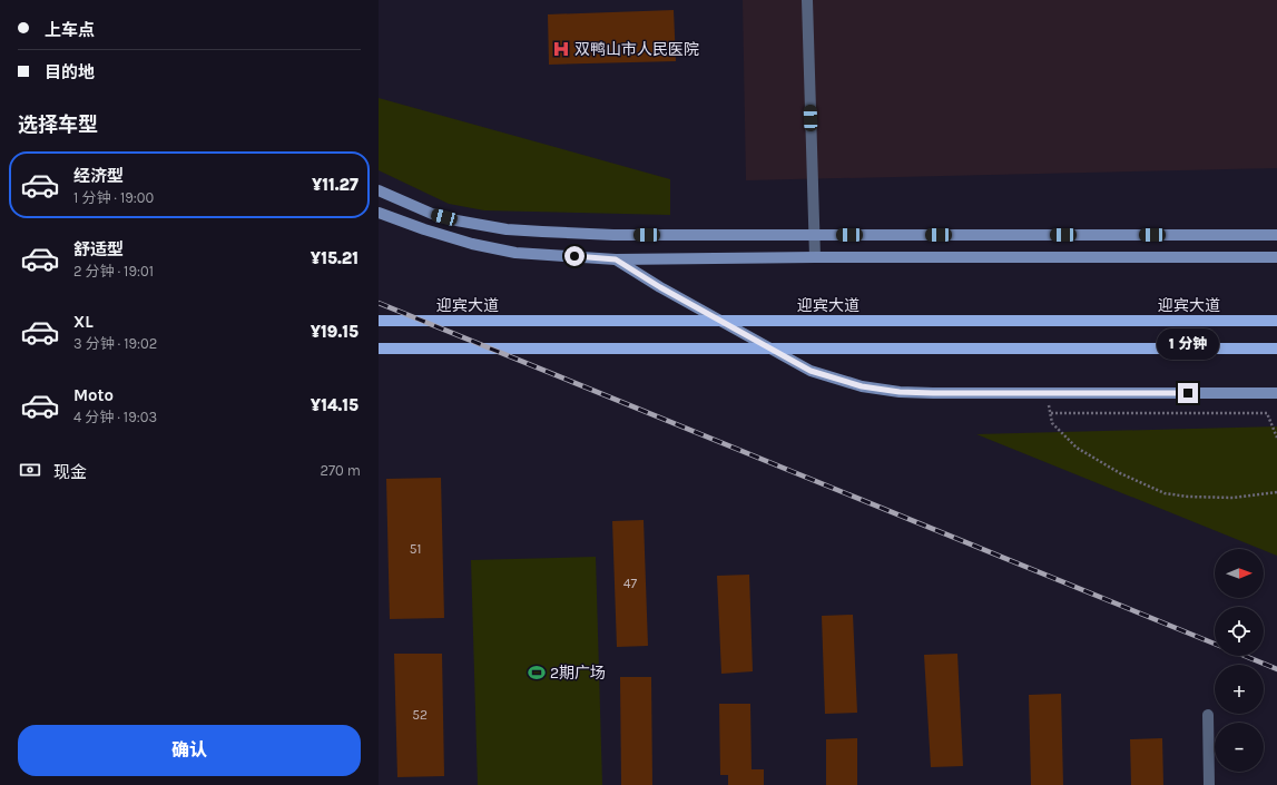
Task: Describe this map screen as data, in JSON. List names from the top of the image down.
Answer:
{
  "streets": {
    "main road": ["迎宾大道"]
  },
  "places": {
    "hospital": ["双鸭山市人民医院"],
    "sports": ["2期广场"]
  },
  "house_numbers": ["51", "47", "52"],
  "north": "right",
  "page": {
    "banner": ["上车点", "目的地"],
    "heading": "选择车型",
    "list": [
      {
        "name": "经济型",
        "note": "1 分钟 · 19:00",
        "value": "¥11.27"
      },
      {
        "name": "舒适型",
        "note": "2 分钟 · 19:01",
        "value": "¥15.21"
      },
      {
        "name": "XL",
        "note": "3 分钟 · 19:02",
        "value": "¥19.15"
      },
      {
        "name": "Moto",
        "note": "4 分钟 · 19:03",
        "value": "¥14.15"
      }
    ],
    "bubble": "1 分钟",
    "pay": ["现金", "270 m"],
    "map_buttons": ["+", "−"],
    "buttons": "确认"
  }
}
